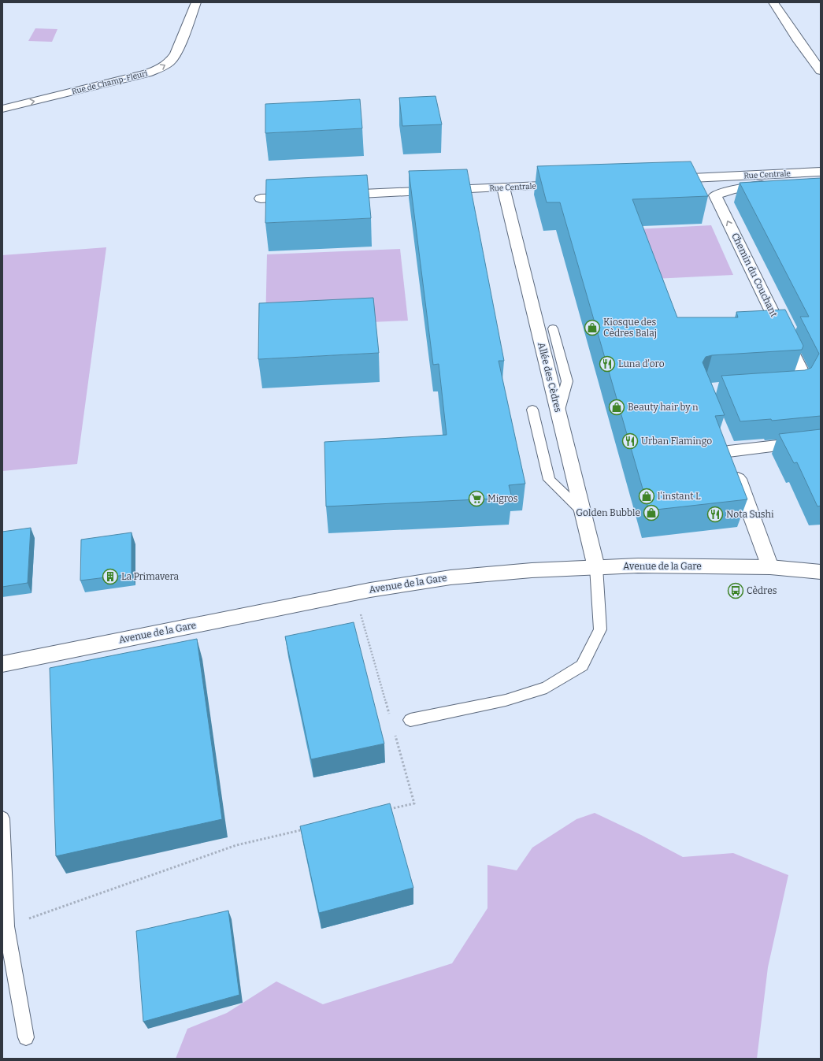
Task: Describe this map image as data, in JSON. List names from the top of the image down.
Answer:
{
  "streets": {
    "street": [
      "Rue de Champ-Fleuri",
      "Rue Centrale",
      "Chemin du Couchant",
      "Allée des Cèdres",
      "Avenue de la Gare"
    ]
  },
  "crossings": [
    ["Rue Centrale", "Allée des Cèdres"],
    ["Allée des Cèdres", "Avenue de la Gare"]
  ],
  "one_way": ["Rue de Champ-Fleuri"],
  "places": {
    "shop": [
      "Kiosque des Cèdres Balaj",
      "Beauty hair by n",
      "l'instant L",
      "Golden Bubble"
    ],
    "restaurant": ["Luna d'oro", "Urban Flamingo", "Nota Sushi"],
    "supermarket": ["Migros"],
    "building": ["La Primavera"],
    "bus stop": ["Cèdres"]
  }
}
